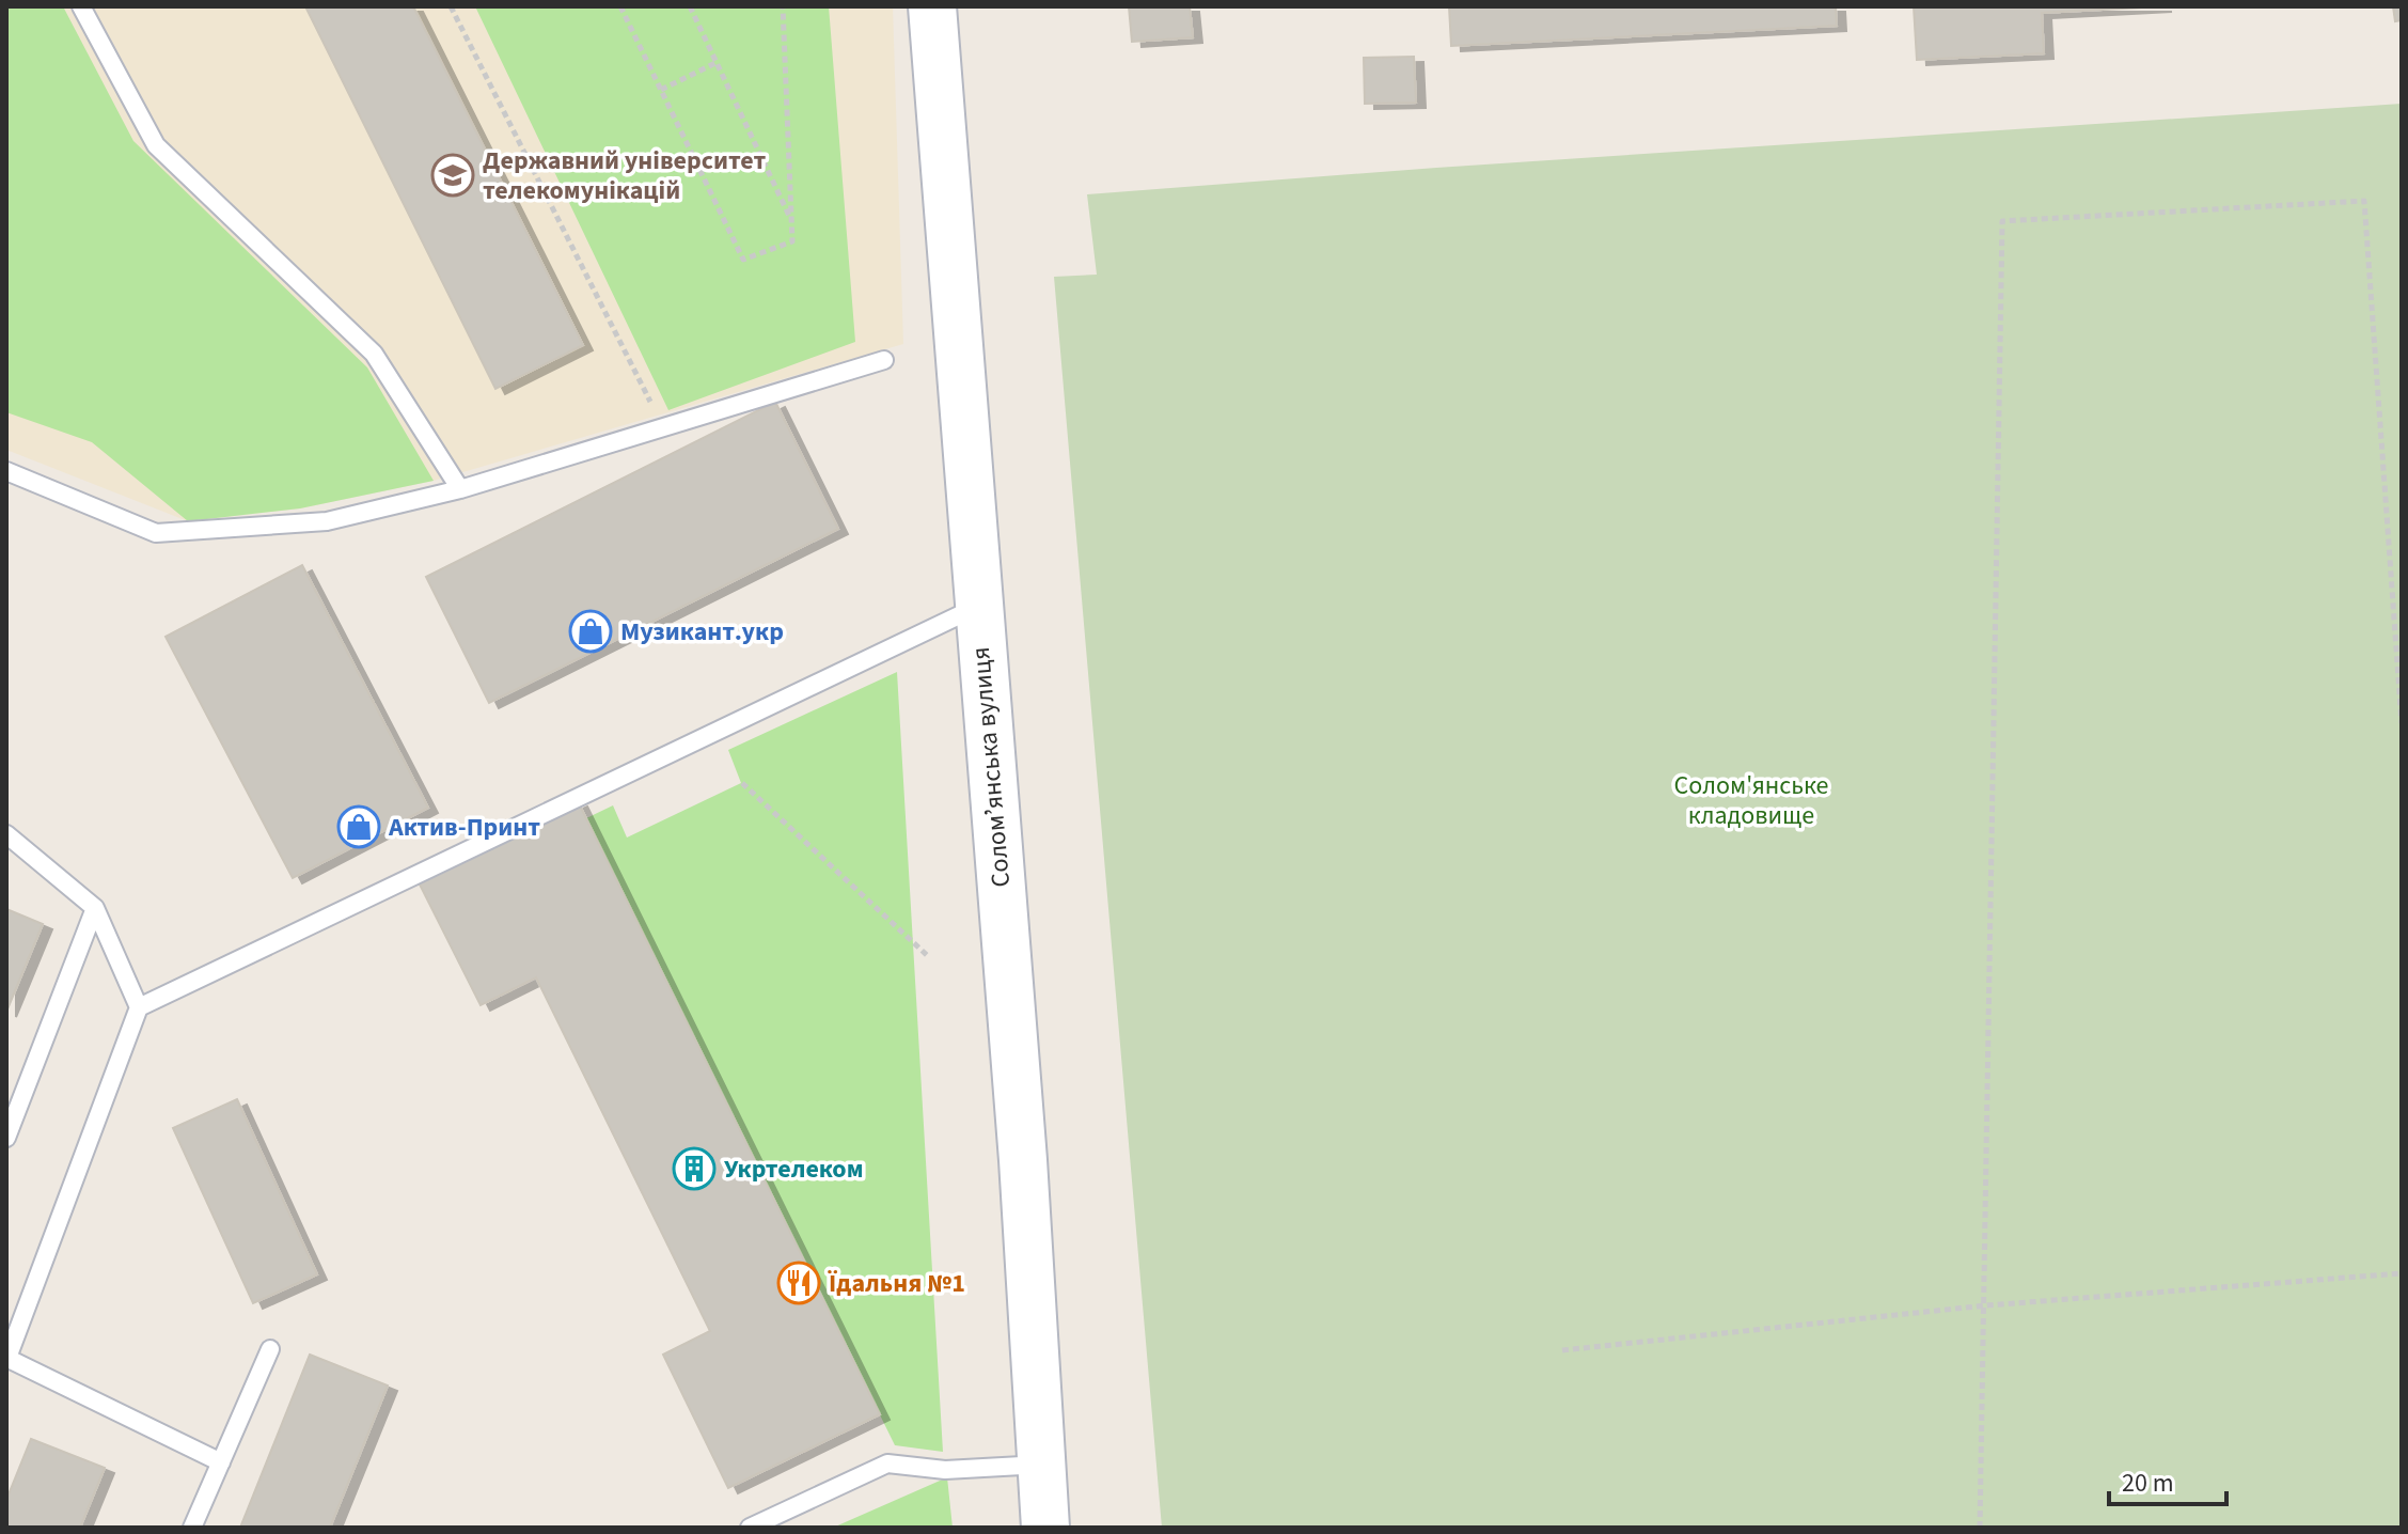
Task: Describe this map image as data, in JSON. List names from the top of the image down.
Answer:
{
  "streets": {
    "main road": ["Соломʼянська вулиця"]
  },
  "parks": ["Солом'янське кладовище"],
  "places": {
    "school or university": ["Державний університет телекомунікацій"],
    "shop": ["Музикант.укр", "Актив-Принт"],
    "building": ["Укртелеком"],
    "restaurant": ["Їдальня №1"]
  },
  "scale_bar": "20 m"
}
